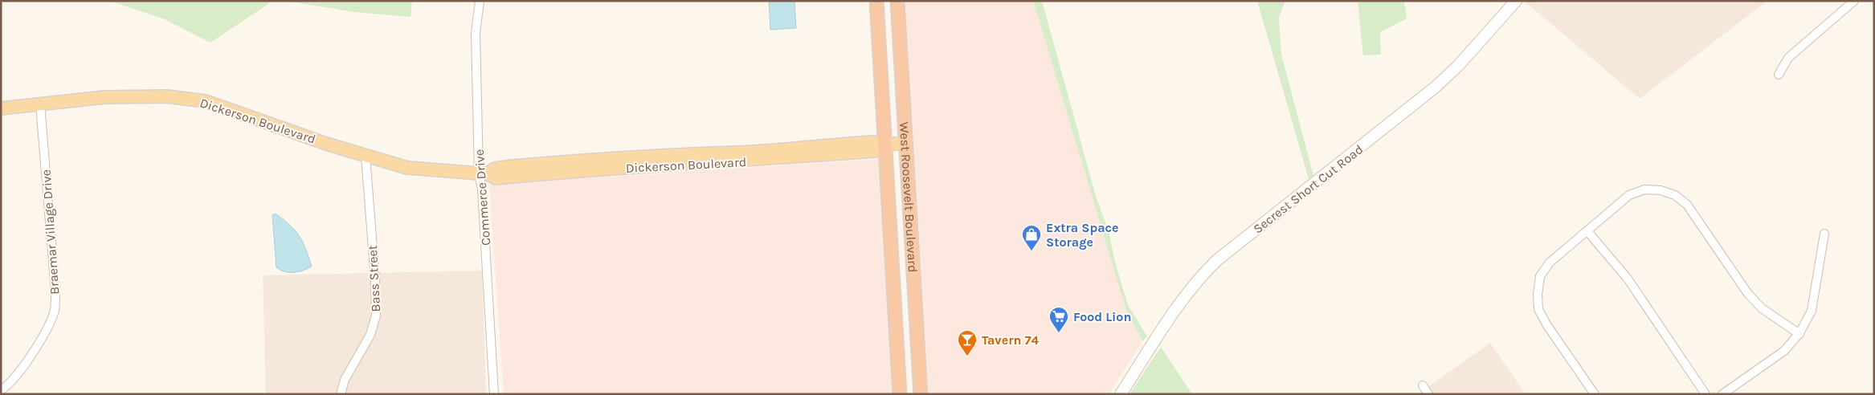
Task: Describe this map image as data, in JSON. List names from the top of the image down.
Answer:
{
  "streets": {
    "highway": ["West Roosevelt Boulevard"],
    "main road": ["Dickerson Boulevard", "Secrest Short Cut Road"],
    "street": ["Commerce Drive", "Braemar Village Drive", "Bass Street"]
  },
  "crossings": [
    ["Dickerson Boulevard", "Commerce Drive"],
    ["Dickerson Boulevard", "West Roosevelt Boulevard"],
    ["Dickerson Boulevard", "Braemar Village Drive"],
    ["Dickerson Boulevard", "Bass Street"]
  ],
  "places": {
    "shop": ["Extra Space Storage"],
    "supermarket": ["Food Lion"],
    "bar": ["Tavern 74"]
  }
}
